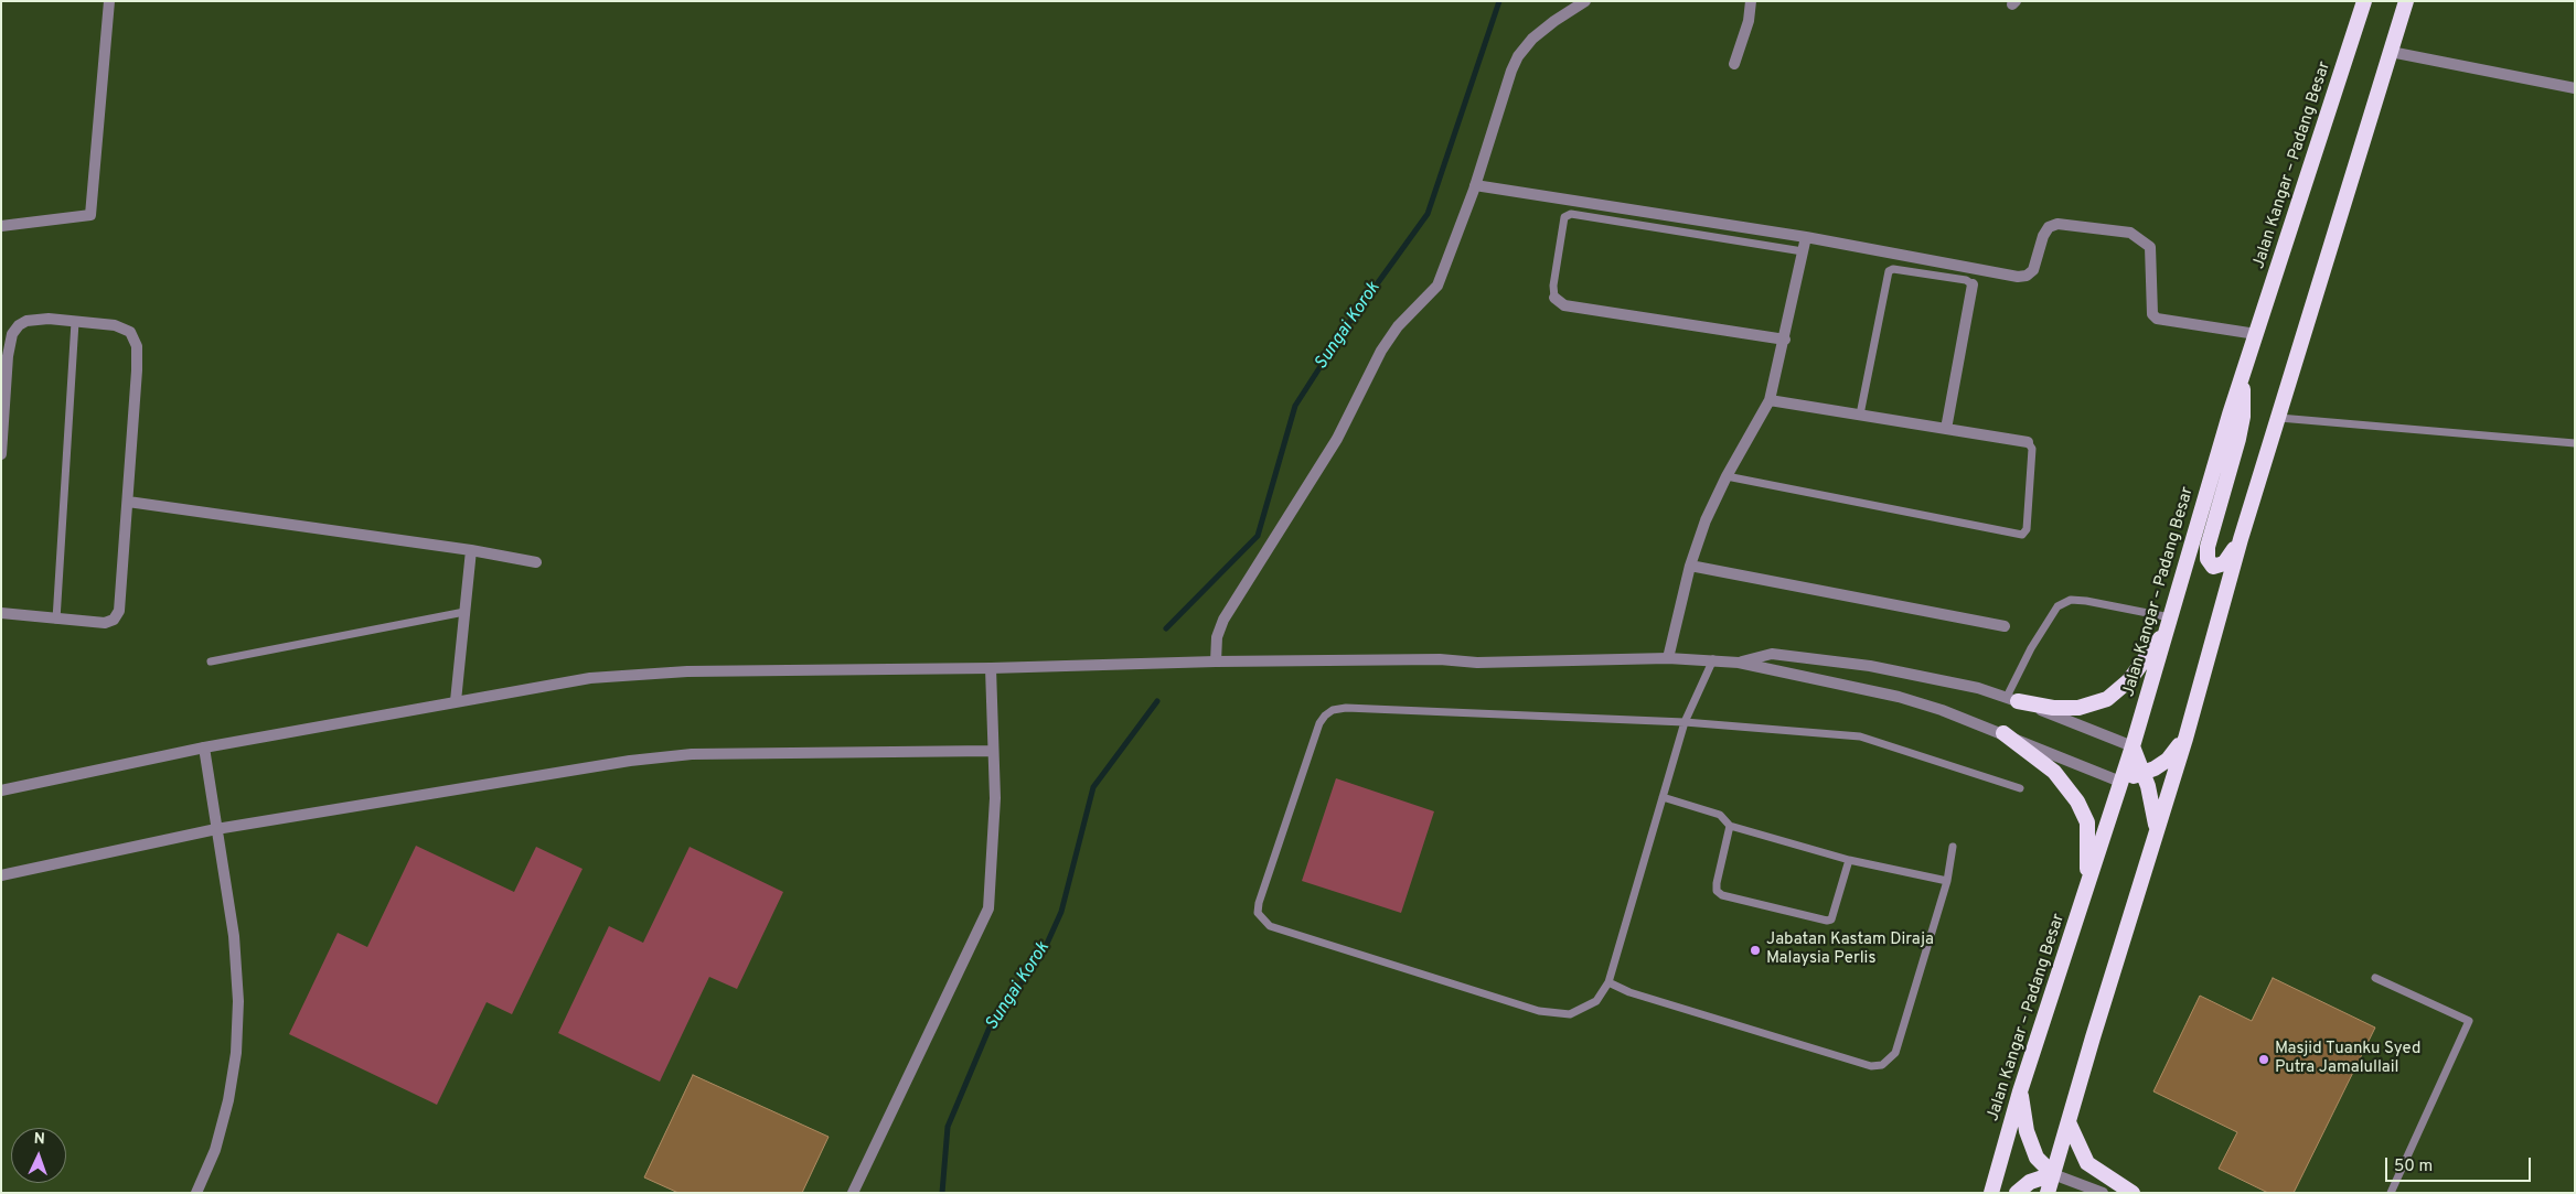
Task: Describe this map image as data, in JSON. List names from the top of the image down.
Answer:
{
  "streets": {
    "highway": ["Jalan Kangar – Padang Besar"]
  },
  "water": ["Sungai Korok"],
  "places": ["Jabatan Kastam Diraja Malaysia Perlis", "Masjid Tuanku Syed Putra Jamalullail"],
  "scale_bar": "50 m",
  "north": "top"
}
